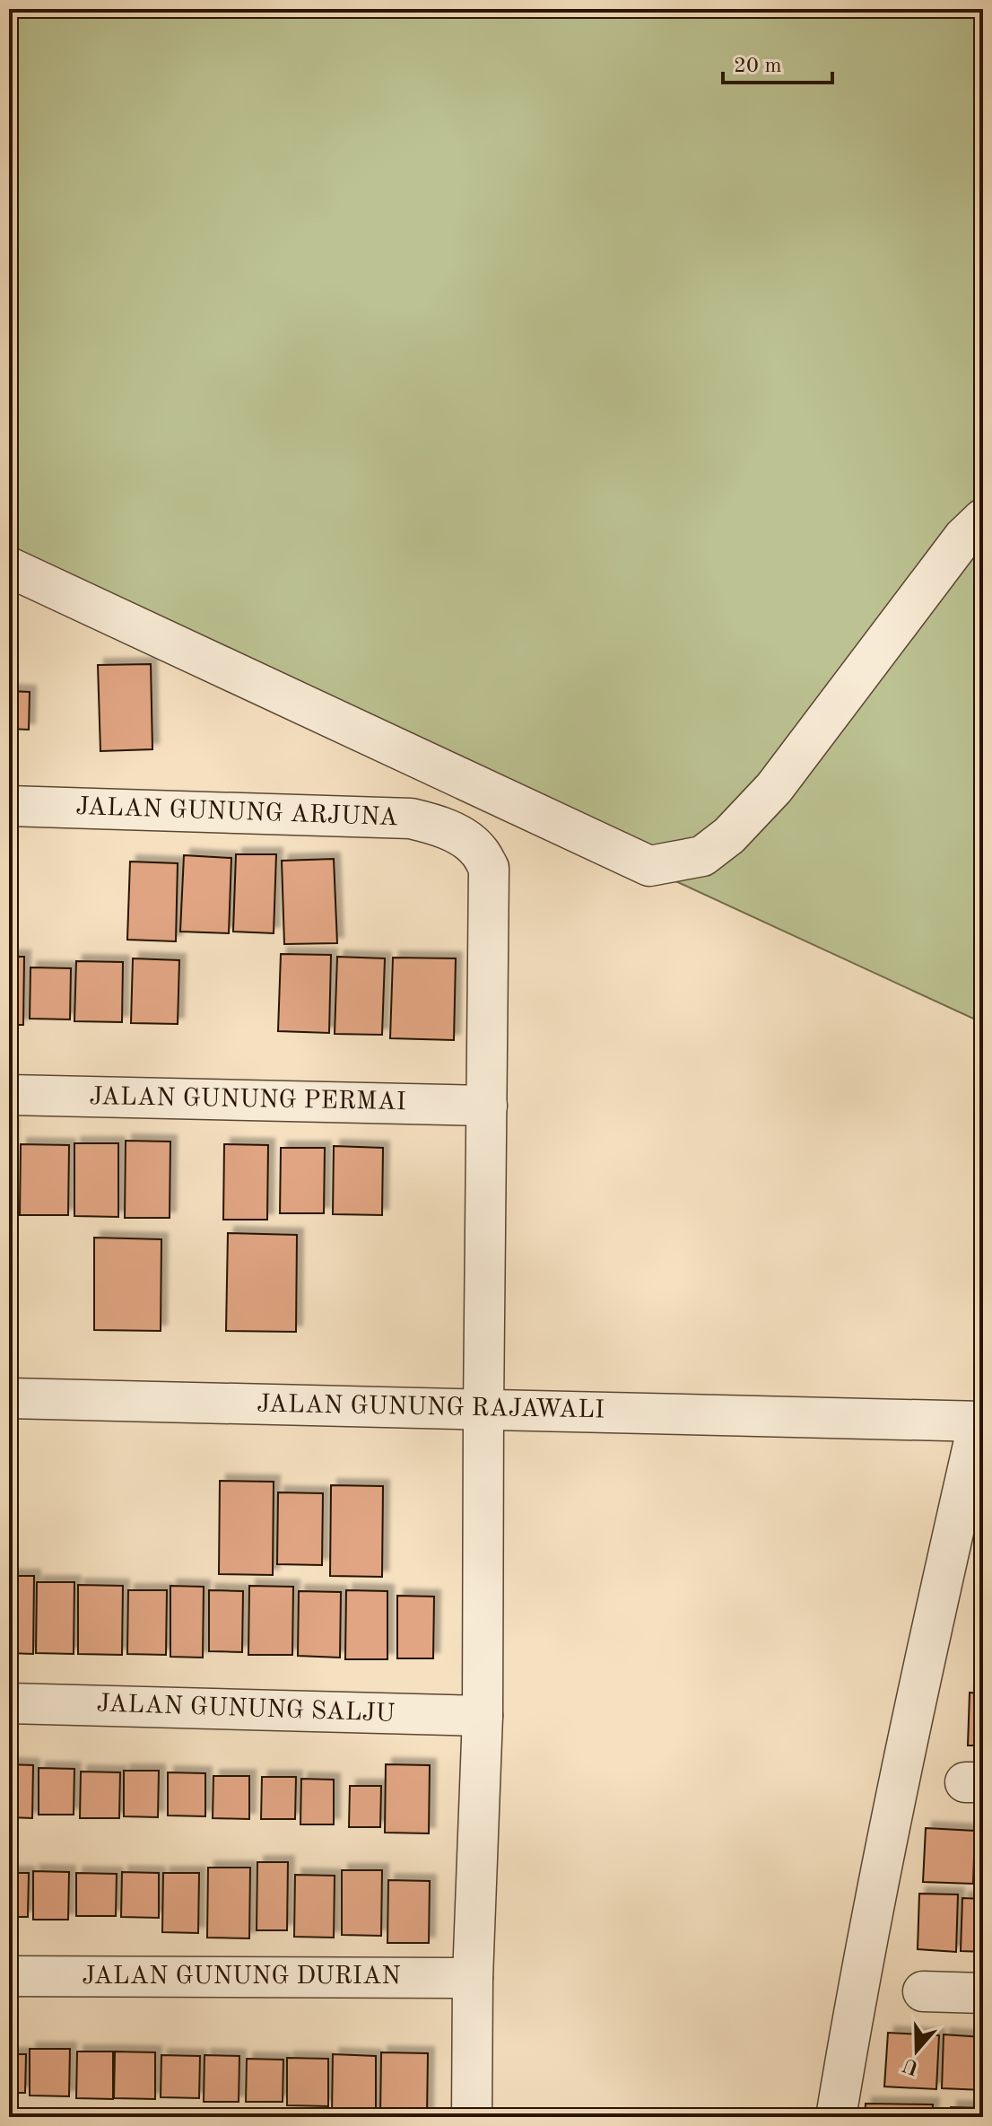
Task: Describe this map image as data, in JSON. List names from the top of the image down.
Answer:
{
  "streets": {
    "street": [
      "JALAN GUNUNG ARJUNA",
      "JALAN GUNUNG PERMAI",
      "JALAN GUNUNG RAJAWALI",
      "JALAN GUNUNG SALJU",
      "JALAN GUNUNG DURIAN"
    ]
  },
  "crossings": [
    ["JALAN GUNUNG ARJUNA", "JALAN GUNUNG PERMAI"]
  ],
  "scale_bar": "20 m",
  "north": "bottom"
}
